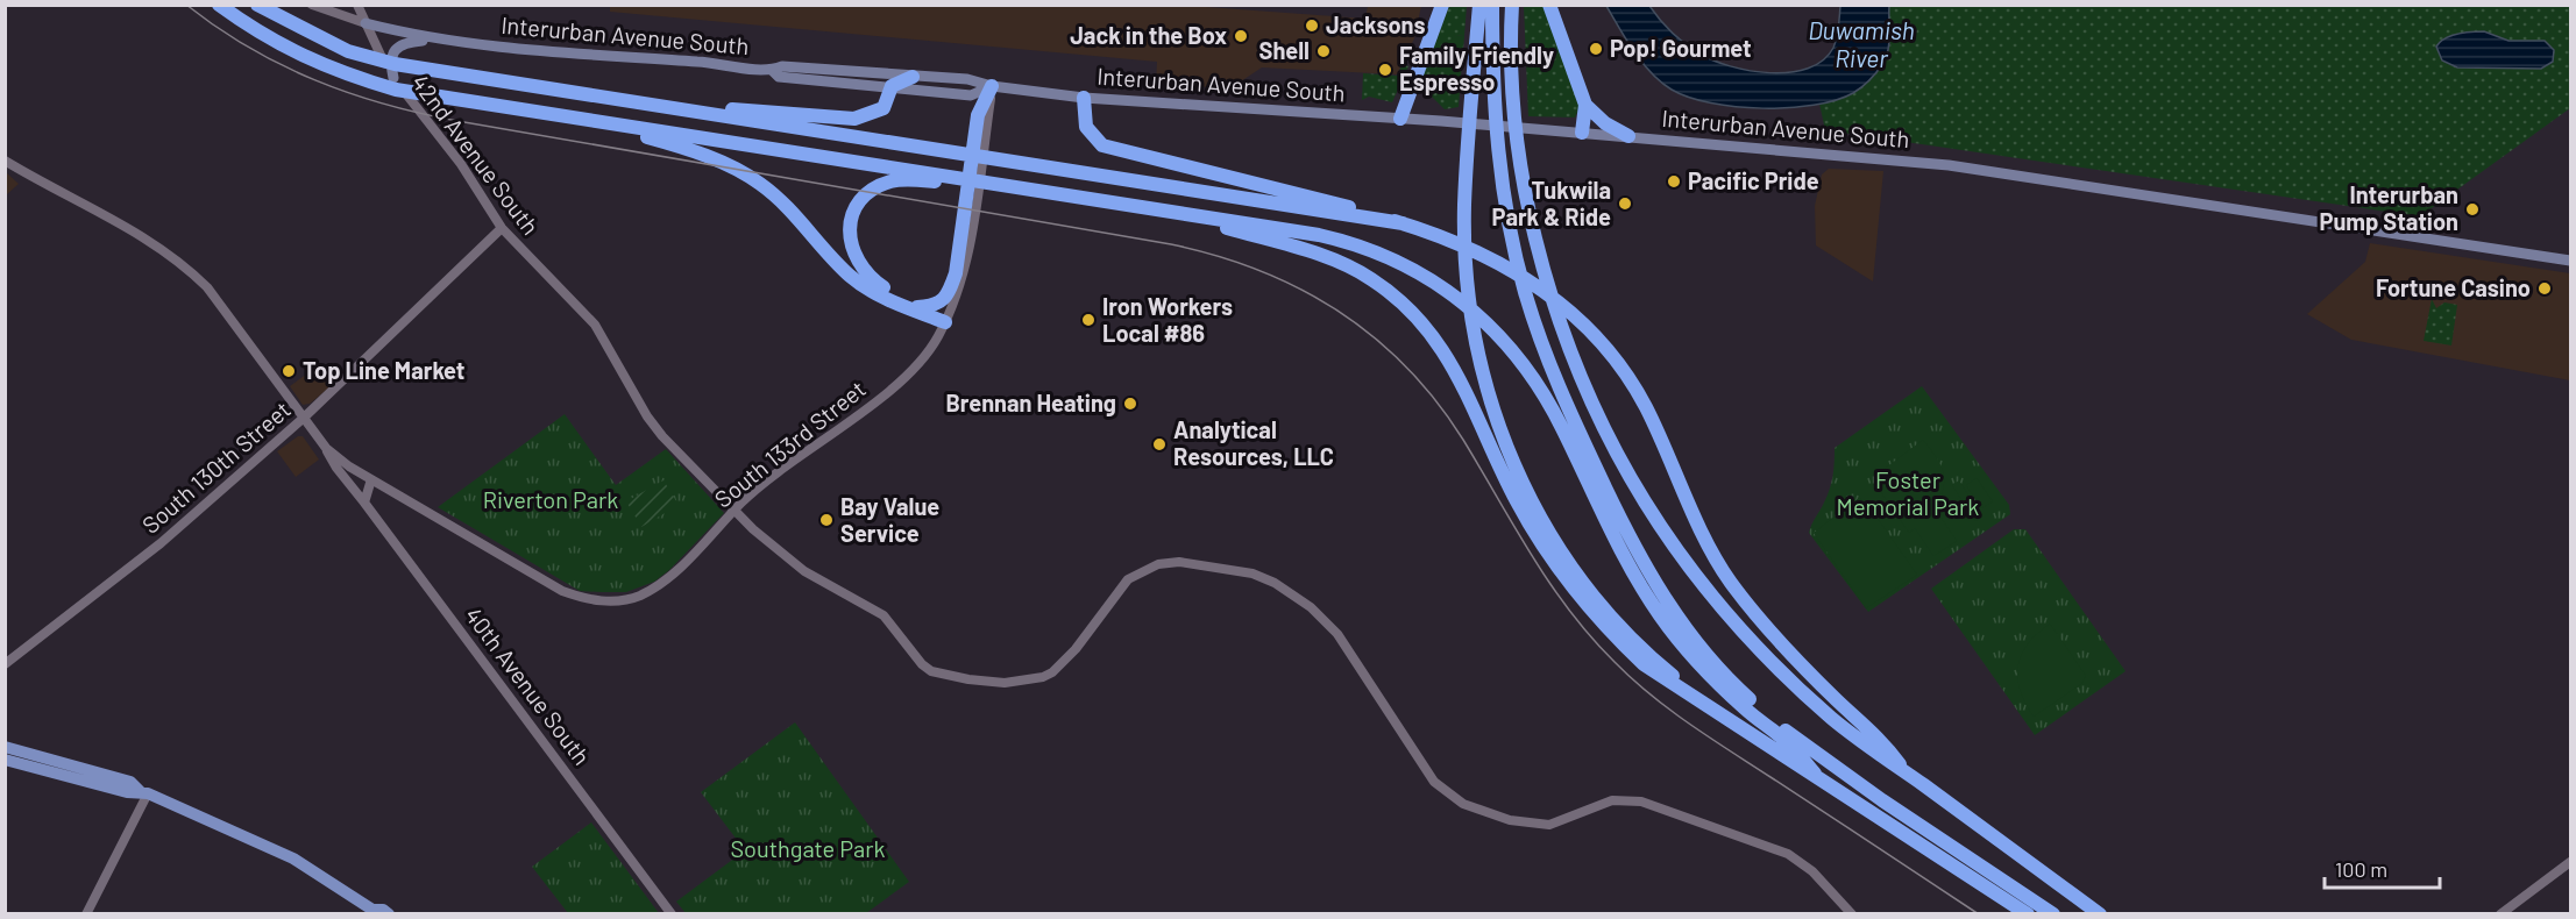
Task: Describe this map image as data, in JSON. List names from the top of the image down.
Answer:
{
  "streets": {
    "main road": ["Interurban Avenue South"],
    "street": [
      "42nd Avenue South",
      "South 133rd Street",
      "South 130th Street",
      "40th Avenue South"
    ]
  },
  "crossings": [
    ["Interurban Avenue South", "42nd Avenue South"],
    ["Interurban Avenue South", "South 133rd Street"],
    ["42nd Avenue South", "South 130th Street"]
  ],
  "water": ["Duwamish River"],
  "parks": ["Foster Memorial Park", "Riverton Park", "Southgate Park"],
  "places": [
    "Jacksons",
    "Jack in the Box",
    "Pop! Gourmet",
    "Shell",
    "Family Friendly Espresso",
    "Pacific Pride",
    "Tukwila Park & Ride",
    "Interurban Pump Station",
    "Fortune Casino",
    "Iron Workers Local #86",
    "Top Line Market",
    "Brennan Heating",
    "Analytical Resources, LLC",
    "Bay Value Service"
  ],
  "scale_bar": "100 m"
}
